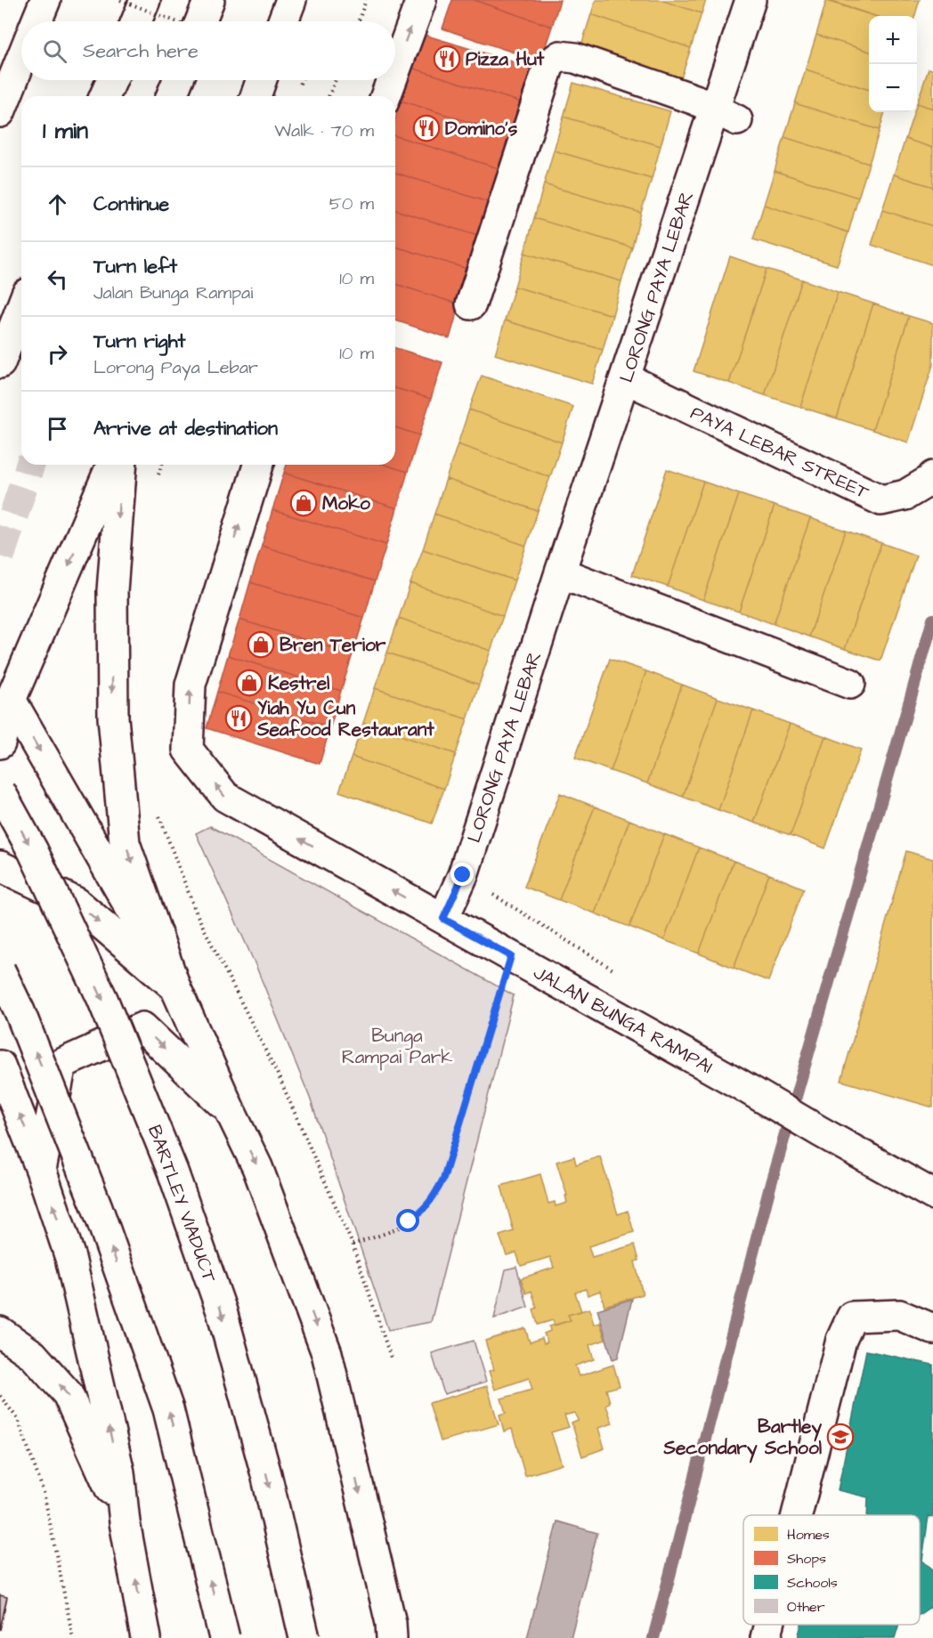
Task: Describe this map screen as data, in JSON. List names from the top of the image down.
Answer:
{
  "streets": {
    "main road": [
      "LORONG PAYA LEBAR",
      "PAYA LEBAR STREET",
      "JALAN BUNGA RAMPAI",
      "BARTLEY VIADUCT"
    ]
  },
  "crossings": [
    ["LORONG PAYA LEBAR", "PAYA LEBAR STREET"],
    ["LORONG PAYA LEBAR", "JALAN BUNGA RAMPAI"]
  ],
  "parks": ["Bunga Rampai Park"],
  "places": {
    "restaurant": ["Pizza Hut", "Domino's", "Yiah Yu Cun Seafood Restaurant"],
    "shop": ["Moko", "Bren Terior", "Kestrel"],
    "school or university": ["Bartley Secondary School"]
  },
  "legend": [
    "Homes",
    "Shops",
    "Schools",
    "Other"
  ],
  "page": {
    "map_buttons": ["+", "−"],
    "search": "Search here",
    "heading": ["1 min", "Walk · 70 m"],
    "list": [
      ["Continue", "50 m"],
      ["Turn left", "Jalan Bunga Rampai", "10 m"],
      ["Turn right", "Lorong Paya Lebar", "10 m"],
      "Arrive at destination"
    ]
  }
}
